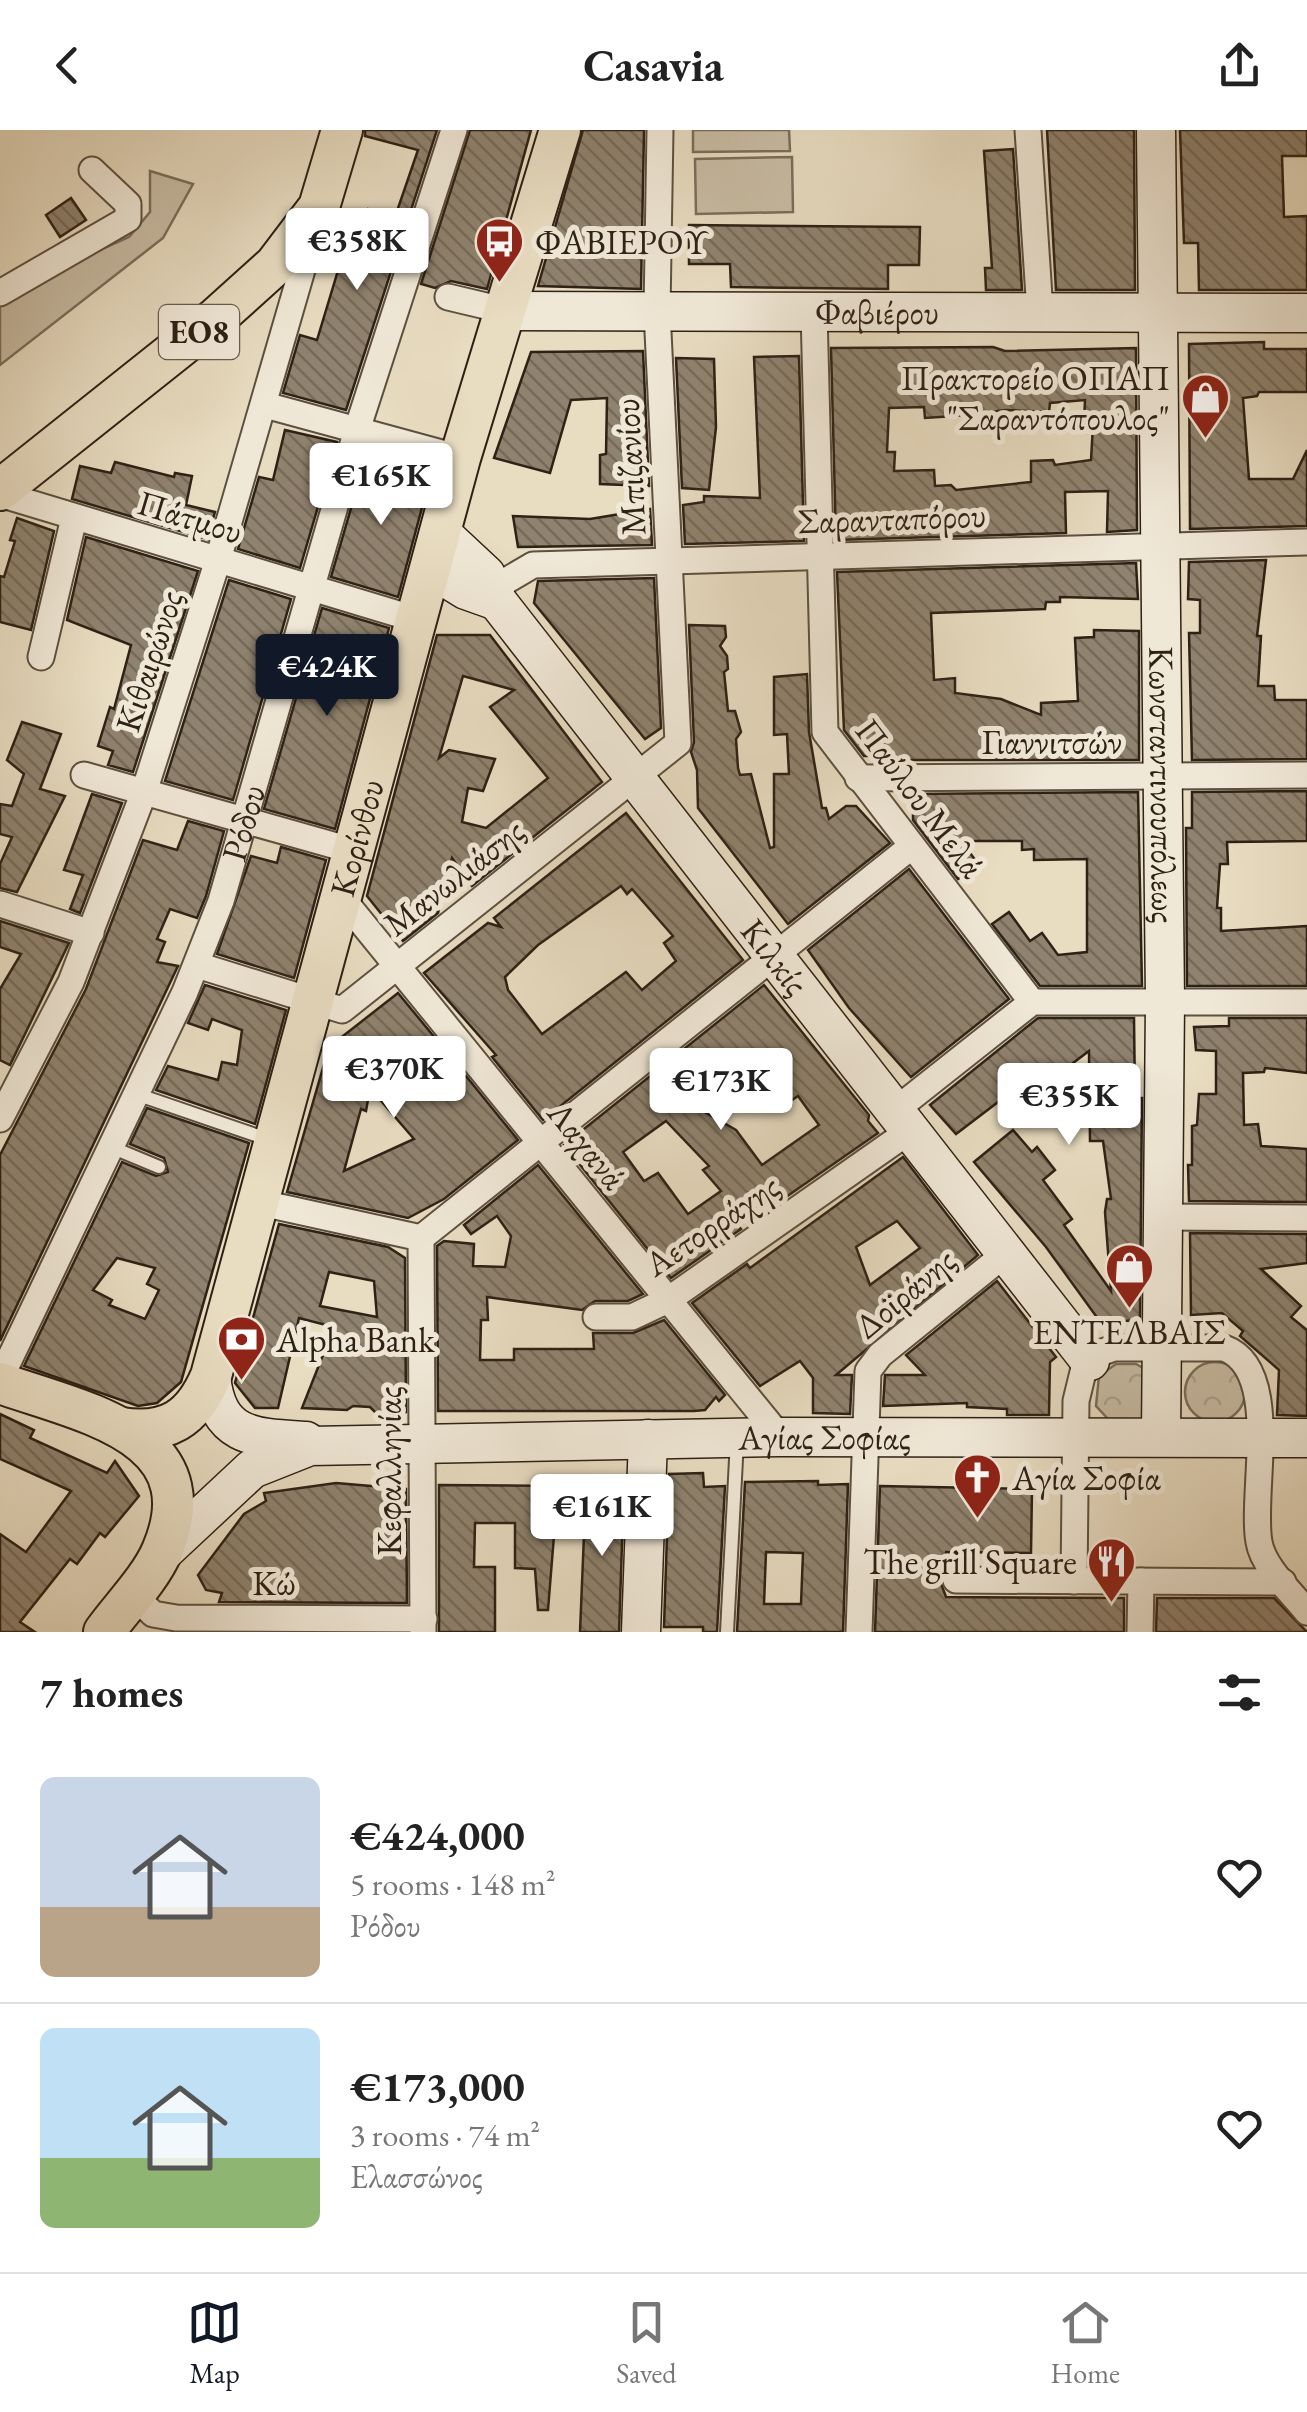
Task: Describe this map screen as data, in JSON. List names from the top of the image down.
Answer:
{
  "streets": {
    "main road": [
      "Φαβιέρου",
      "ΕΟ8",
      "Κωνσταντινουπόλεως",
      "Κορίνθου",
      "Κιλκίς",
      "Αγίας Σοφίας"
    ],
    "street": [
      "Μπιζανίου",
      "Πάτμου",
      "Σαρανταπόρου",
      "Κιθαιρώνος",
      "Γιαννιτσών",
      "Παύλου Μελά",
      "Ρόδου",
      "Μανωλιάσης",
      "Λαχανά",
      "Αετορράχης",
      "Δοϊράνης",
      "Κεφαλληνίας",
      "Κώ"
    ]
  },
  "crossings": [
    ["Φαβιέρου", "Μπιζανίου"],
    ["Φαβιέρου", "Κωνσταντινουπόλεως"],
    ["Φαβιέρου", "Παύλου Μελά"],
    ["Φαβιέρου", "Κορίνθου"],
    ["ΕΟ8", "Πάτμου"],
    ["ΕΟ8", "Κιθαιρώνος"],
    ["Μπιζανίου", "Σαρανταπόρου"],
    ["Μπιζανίου", "Μανωλιάσης"],
    ["Μπιζανίου", "Κιλκίς"],
    ["Πάτμου", "Κιθαιρώνος"],
    ["Πάτμου", "Ρόδου"],
    ["Πάτμου", "Κορίνθου"],
    ["Σαρανταπόρου", "Κωνσταντινουπόλεως"],
    ["Σαρανταπόρου", "Παύλου Μελά"],
    ["Σαρανταπόρου", "Κιλκίς"],
    ["Γιαννιτσών", "Κωνσταντινουπόλεως"],
    ["Γιαννιτσών", "Παύλου Μελά"],
    ["Κωνσταντινουπόλεως", "Αγίας Σοφίας"],
    ["Παύλου Μελά", "Αετορράχης"],
    ["Κορίνθου", "Μανωλιάσης"],
    ["Κορίνθου", "Κιλκίς"],
    ["Κορίνθου", "Λαχανά"],
    ["Μανωλιάσης", "Κιλκίς"],
    ["Μανωλιάσης", "Λαχανά"],
    ["Κιλκίς", "Αετορράχης"],
    ["Κιλκίς", "Δοϊράνης"],
    ["Λαχανά", "Αετορράχης"],
    ["Λαχανά", "Αγίας Σοφίας"],
    ["Δοϊράνης", "Αγίας Σοφίας"],
    ["Αγίας Σοφίας", "Κεφαλληνίας"],
    ["Κεφαλληνίας", "Κώ"]
  ],
  "places": {
    "bus stop": ["ΦΑΒΙΕΡΟΥ"],
    "shop": ["Πρακτορείο ΟΠΑΠ \"Σαραντόπουλος\"", "ΕΝΤΕΛΒΑΙΣ"],
    "bank": ["Alpha Bank"],
    "church": ["Αγία Σοφία"],
    "restaurant": ["The grill Square"]
  },
  "page": {
    "header": "Casavia",
    "price": [
      "€358K",
      "€165K",
      "€424K",
      "€370K",
      "€173K",
      "€355K",
      "€161K"
    ],
    "heading": "7 homes",
    "list": [
      {
        "name": "€424,000",
        "note": "5 rooms · 148 m² · Ρόδου"
      },
      {
        "name": "€173,000",
        "note": "3 rooms · 74 m² · Ελασσώνος"
      }
    ],
    "tabs": ["Map", "Saved", "Home"]
  }
}
